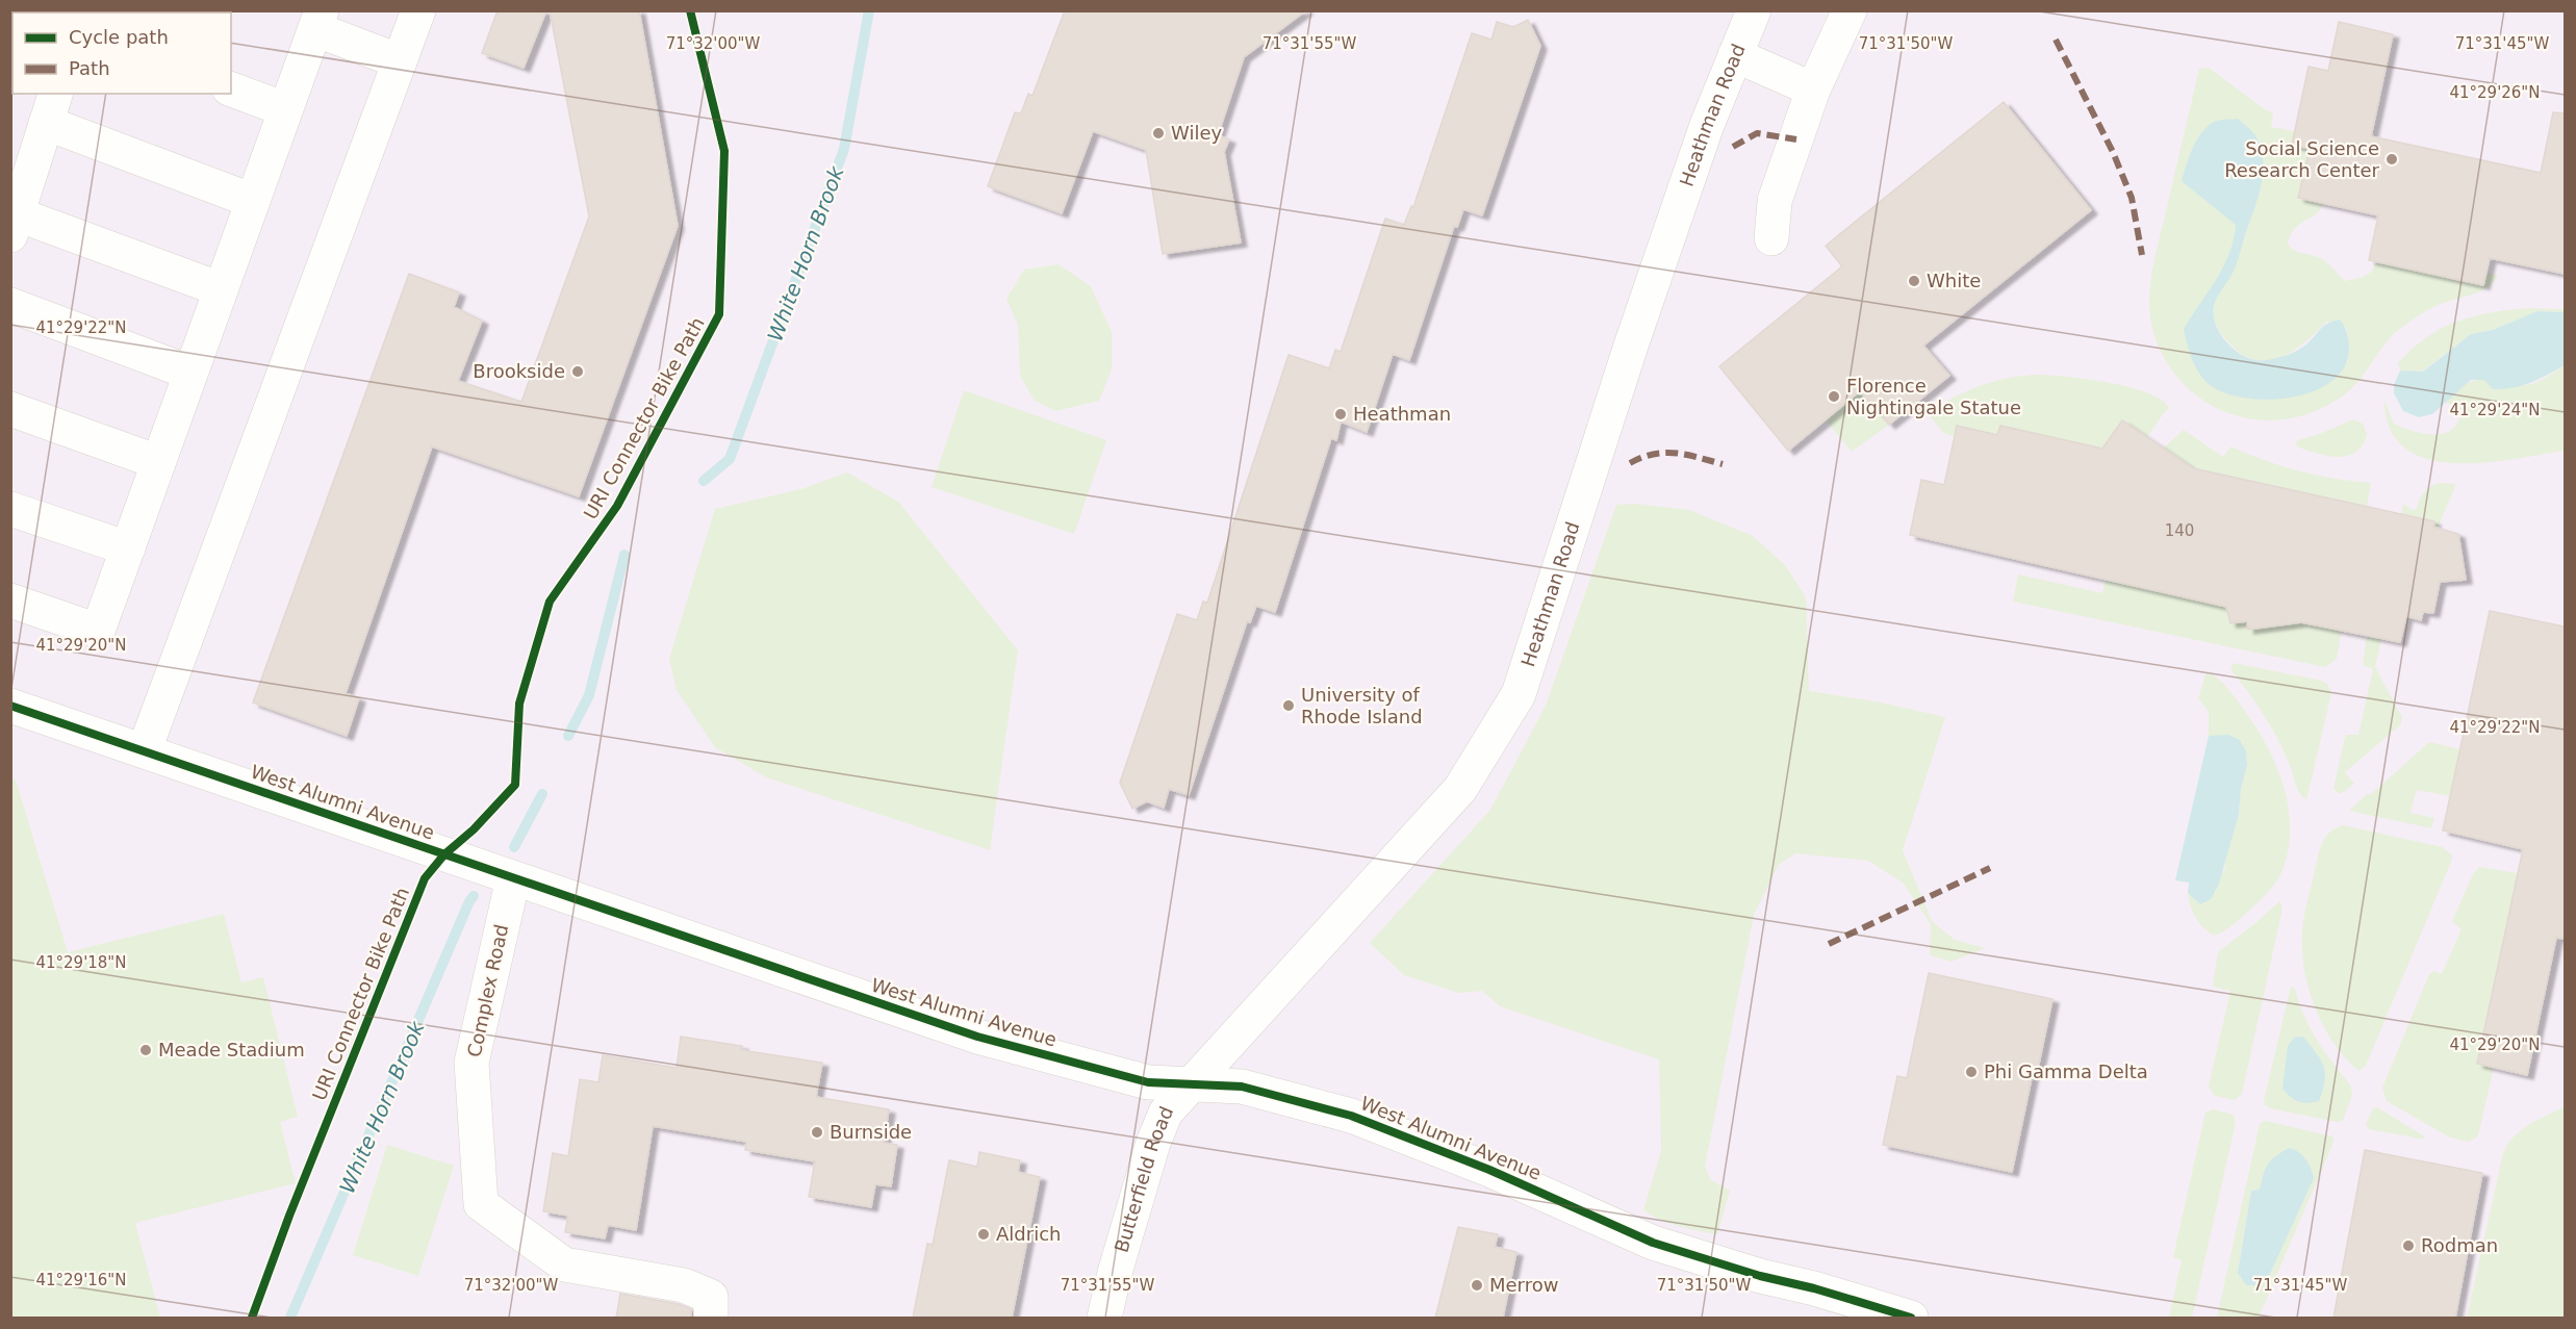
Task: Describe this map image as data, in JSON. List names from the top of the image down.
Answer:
{
  "streets": {
    "street": [
      "Heathman Road",
      "West Alumni Avenue",
      "Complex Road",
      "Butterfield Road"
    ],
    "cycle path": ["URI Connector Bike Path"]
  },
  "crossings": [
    ["Heathman Road", "West Alumni Avenue"],
    ["Heathman Road", "Butterfield Road"],
    ["West Alumni Avenue", "Complex Road"],
    ["West Alumni Avenue", "Butterfield Road"]
  ],
  "water": ["White Horn Brook"],
  "places": [
    "Wiley",
    "Social Science Research Center",
    "White",
    "Brookside",
    "Florence Nightingale Statue",
    "Heathman",
    "University of Rhode Island",
    "Meade Stadium",
    "Phi Gamma Delta",
    "Burnside",
    "Aldrich",
    "Rodman",
    "Merrow"
  ],
  "house_numbers": ["140"],
  "legend": ["Cycle path", "Path"],
  "coordinates": [
    "71°32'00\"W",
    "71°31'55\"W",
    "71°31'50\"W",
    "71°31'45\"W",
    "41°29'26\"N",
    "41°29'22\"N",
    "41°29'24\"N",
    "41°29'20\"N",
    "41°29'18\"N",
    "41°29'16\"N"
  ]
}
